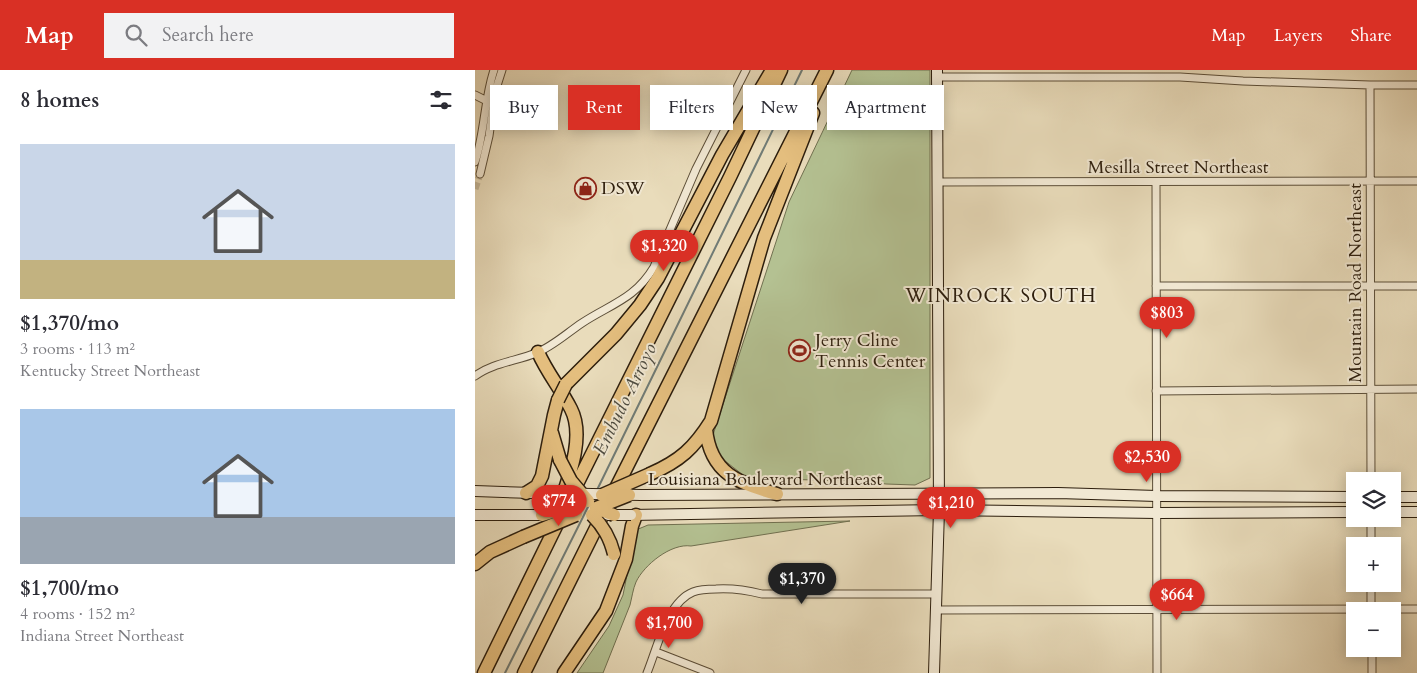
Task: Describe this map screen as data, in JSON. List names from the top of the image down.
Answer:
{
  "streets": {
    "main road": ["Louisiana Boulevard Northeast"],
    "street": ["Mesilla Street Northeast", "Mountain Road Northeast"]
  },
  "crossings": [
    ["Mesilla Street Northeast", "Mountain Road Northeast"]
  ],
  "districts": ["WINROCK SOUTH"],
  "water": ["Embudo Arroyo"],
  "places": {
    "shop": ["DSW"],
    "sports": ["Jerry Cline Tennis Center"]
  },
  "page": {
    "header": "Map",
    "search": "Search here",
    "nav": ["Map", "Layers", "Share"],
    "heading": "8 homes",
    "chip": [
      "Buy",
      "Rent",
      "Filters",
      "New",
      "Apartment"
    ],
    "list": [
      {
        "name": "$1,370/mo",
        "note": "3 rooms · 113 m² · Kentucky Street Northeast"
      },
      {
        "name": "$1,700/mo",
        "note": "4 rooms · 152 m² · Indiana Street Northeast"
      }
    ],
    "price": [
      "$1,320",
      "$803",
      "$2,530",
      "$774",
      "$1,210",
      "$1,370",
      "$664",
      "$1,700"
    ],
    "map_buttons": ["+", "−"]
  }
}
